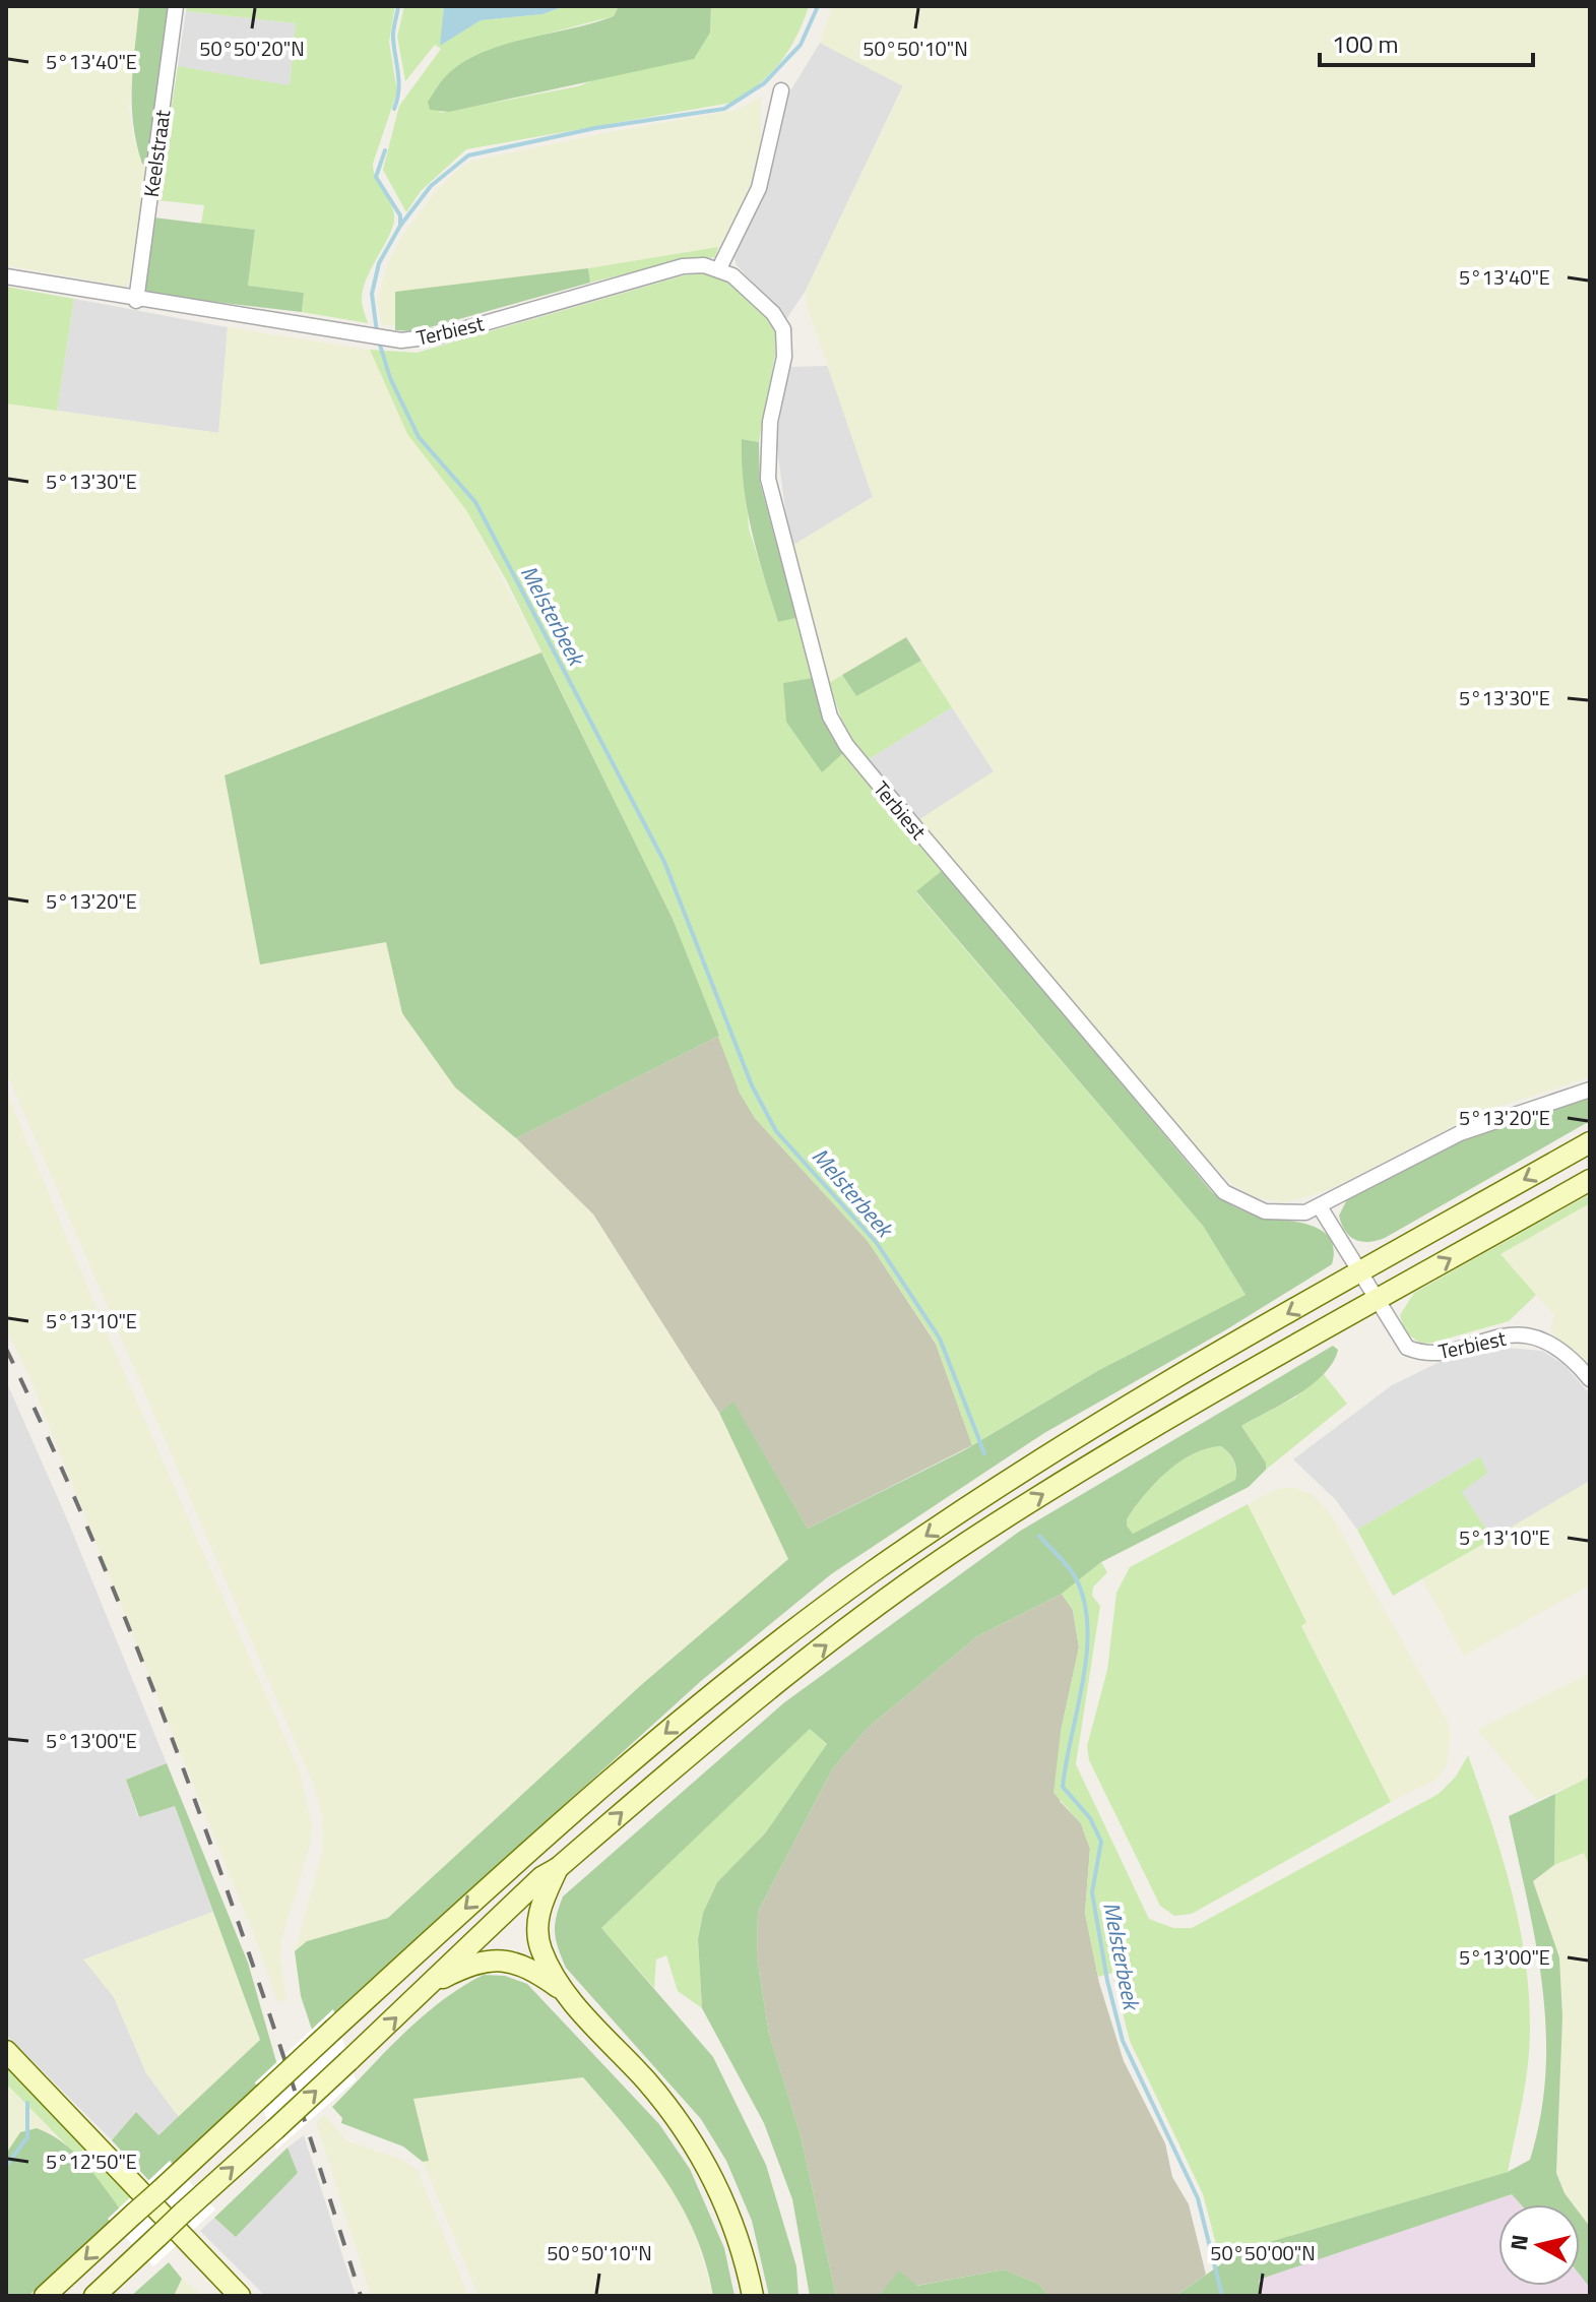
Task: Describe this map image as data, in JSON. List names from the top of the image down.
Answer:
{
  "streets": {
    "street": ["Keelstraat", "Terbiest"]
  },
  "crossings": [
    ["Keelstraat", "Terbiest"]
  ],
  "water": ["Melsterbeek"],
  "scale_bar": "100 m",
  "north": "left",
  "coordinates": [
    "50°50'20\"N",
    "50°50'10\"N",
    "5°13'40\"E",
    "5°13'30\"E",
    "5°13'20\"E",
    "5°13'10\"E",
    "5°13'00\"E",
    "5°12'50\"E",
    "50°50'00\"N"
  ]
}
